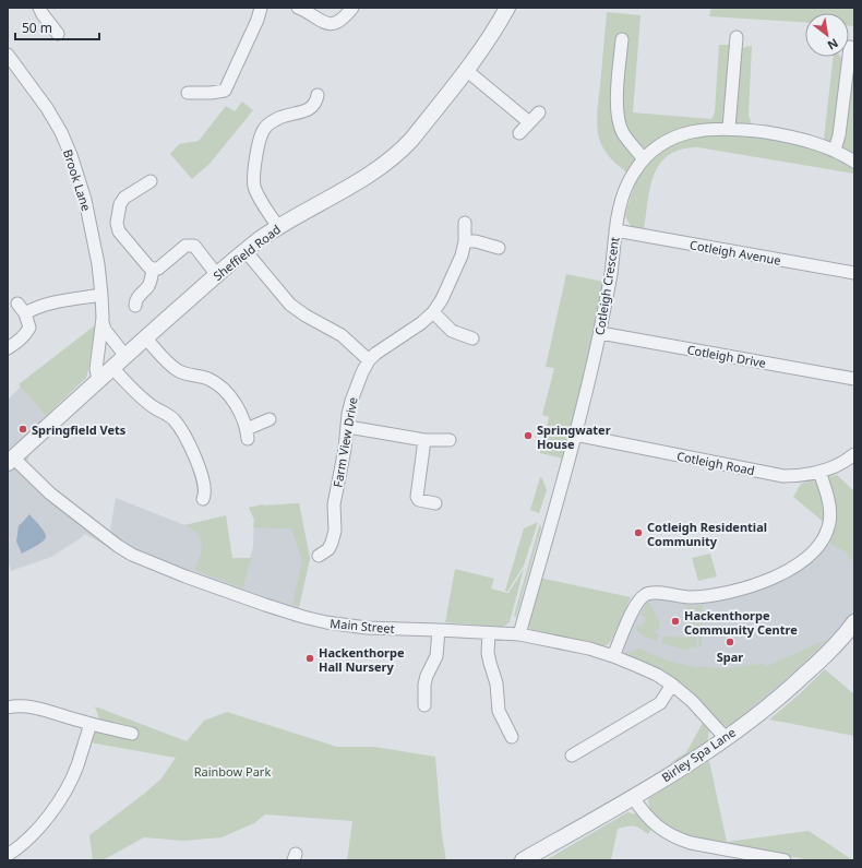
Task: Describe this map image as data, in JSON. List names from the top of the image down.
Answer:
{
  "streets": {
    "street": [
      "Brook Lane",
      "Sheffield Road",
      "Cotleigh Avenue",
      "Cotleigh Crescent",
      "Cotleigh Drive",
      "Farm View Drive",
      "Cotleigh Road",
      "Main Street",
      "Birley Spa Lane"
    ]
  },
  "crossings": [
    ["Brook Lane", "Sheffield Road"],
    ["Sheffield Road", "Main Street"],
    ["Cotleigh Avenue", "Cotleigh Crescent"],
    ["Cotleigh Crescent", "Cotleigh Drive"],
    ["Cotleigh Crescent", "Cotleigh Road"],
    ["Cotleigh Crescent", "Main Street"],
    ["Main Street", "Birley Spa Lane"]
  ],
  "parks": ["Rainbow Park"],
  "places": [
    "Springfield Vets",
    "Springwater House",
    "Cotleigh Residential Community",
    "Hackenthorpe Community Centre",
    "Spar",
    "Hackenthorpe Hall Nursery"
  ],
  "scale_bar": "50 m",
  "north": "bottom right"
}
